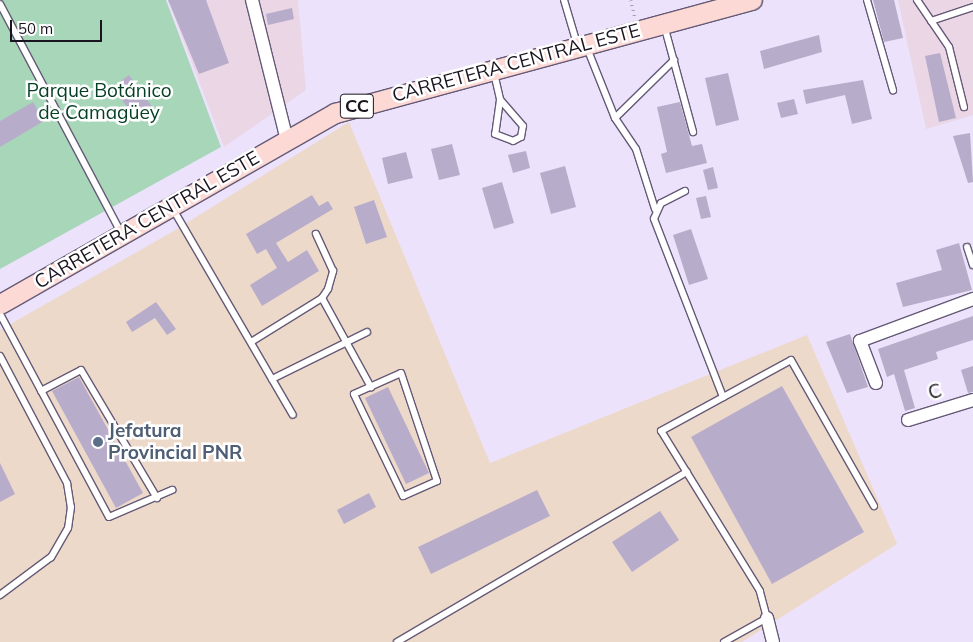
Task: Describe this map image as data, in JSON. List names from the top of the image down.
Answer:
{
  "streets": {
    "main road": ["CARRETERA CENTRAL ESTE", "CC"],
    "street": ["C"]
  },
  "parks": ["Parque Botánico de Camagüey"],
  "places": ["Jefatura Provincial PNR"],
  "scale_bar": "50 m"
}
